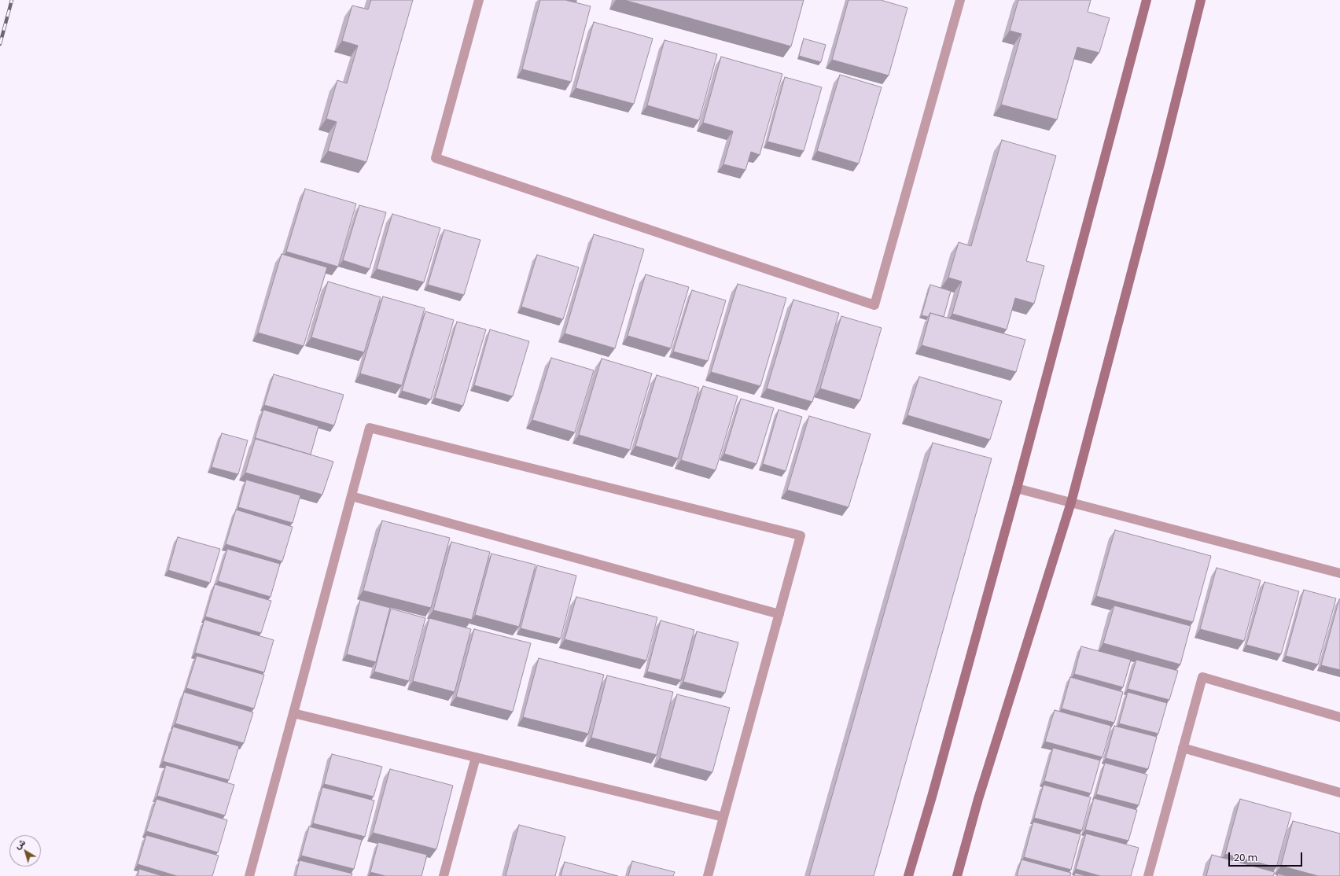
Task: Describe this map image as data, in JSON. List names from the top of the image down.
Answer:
{
  "scale_bar": "20 m",
  "north": "top left"
}
